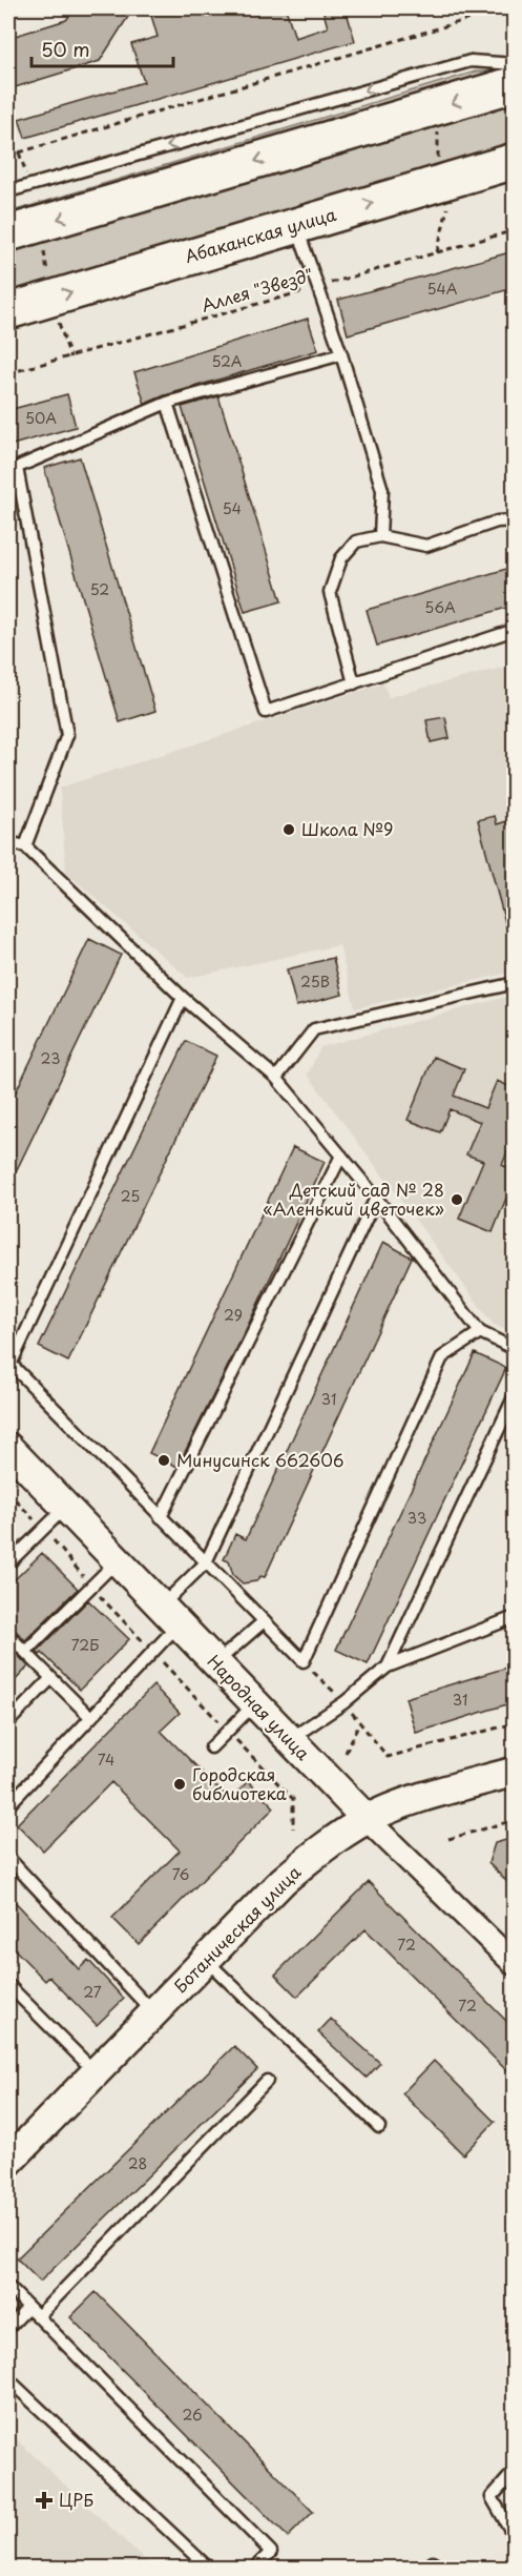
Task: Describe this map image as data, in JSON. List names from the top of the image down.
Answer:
{
  "streets": {
    "main road": ["Абаканская улица"],
    "street": ["Народная улица", "Ботаническая улица"],
    "path": ["Аллея \"Звезд\""]
  },
  "crossings": [
    ["Народная улица", "Ботаническая улица"]
  ],
  "places": {
    "other": [
      "Школа №9",
      "Детский сад № 28 «Аленький цветочек»",
      "Минусинск 662606",
      "Городская библиотека"
    ],
    "health": ["ЦРБ"]
  },
  "house_numbers": [
    "54А",
    "52А",
    "50А",
    "54",
    "52",
    "56А",
    "25В",
    "23",
    "25",
    "29",
    "31",
    "33",
    "72Б",
    "31",
    "74",
    "76",
    "72",
    "27",
    "72",
    "28",
    "26"
  ],
  "scale_bar": "50 m"
}
